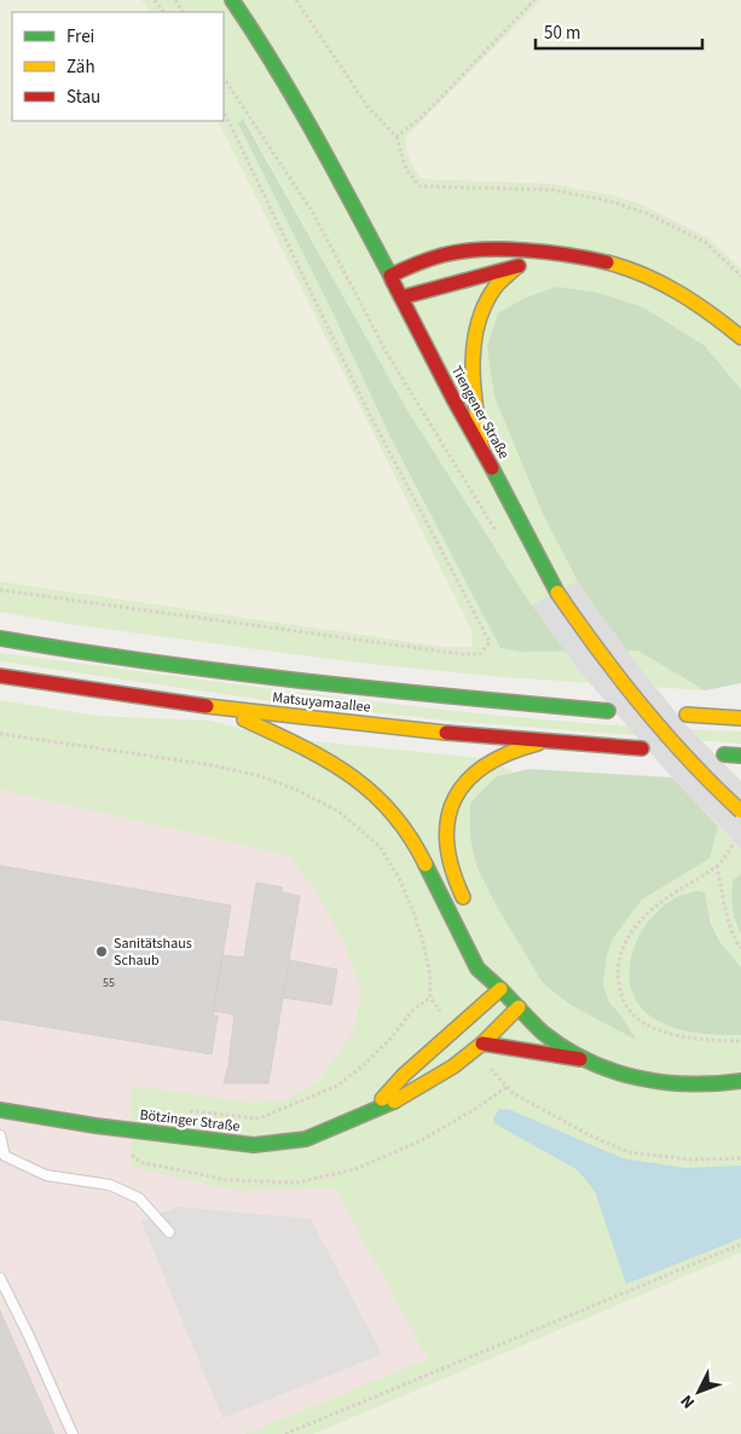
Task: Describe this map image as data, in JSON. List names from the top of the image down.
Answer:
{
  "streets": {
    "main road": ["Tiengener Straße", "Matsuyamaallee", "Bötzinger Straße"]
  },
  "places": ["Sanitätshaus Schaub"],
  "house_numbers": ["55"],
  "legend": ["Frei", "Zäh", "Stau"],
  "scale_bar": "50 m",
  "north": "bottom left"
}
